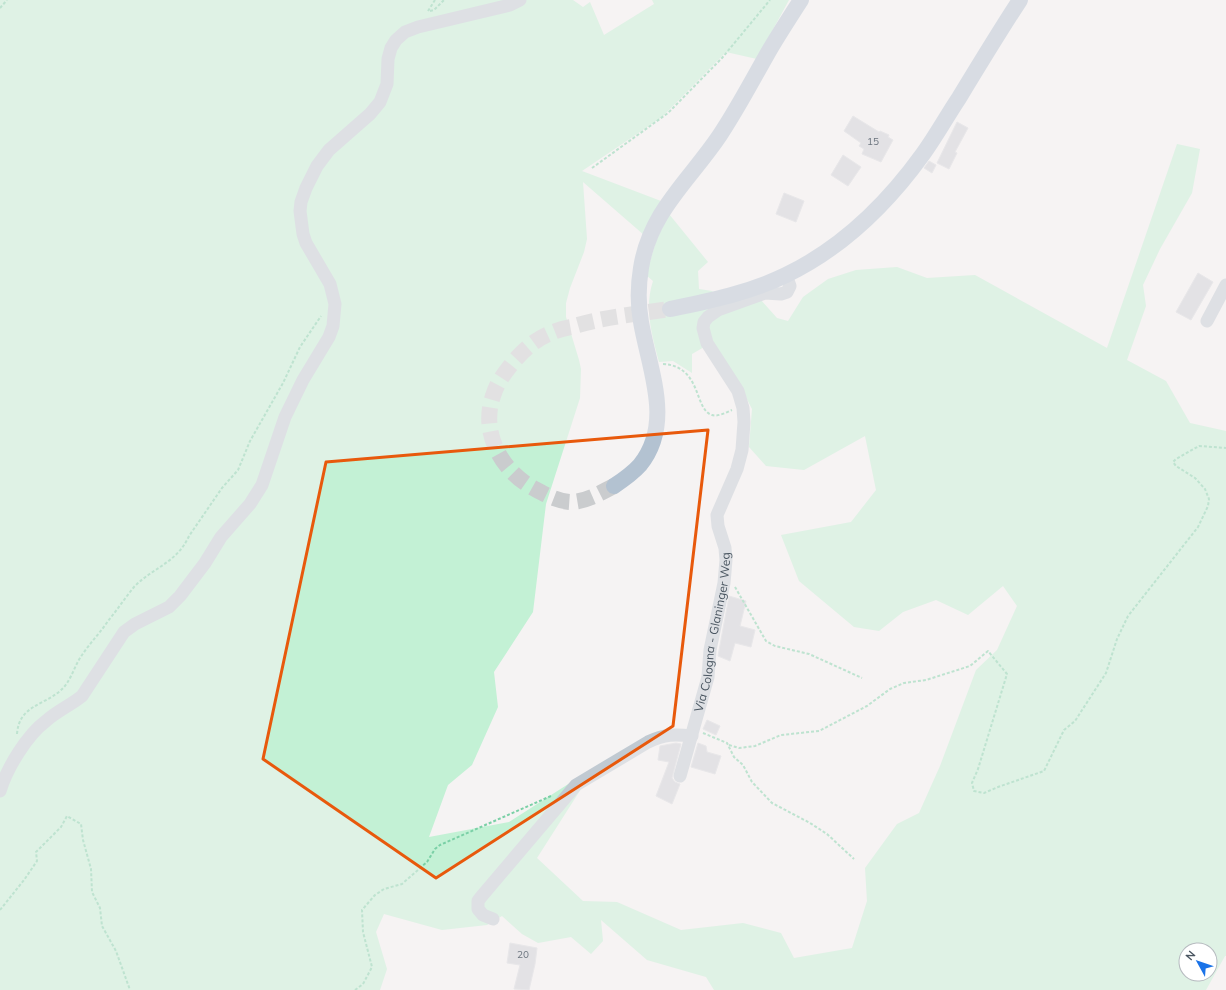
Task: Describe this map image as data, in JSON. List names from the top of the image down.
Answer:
{
  "streets": {
    "street": ["Via Cologna - Glaninger Weg"]
  },
  "house_numbers": ["15", "20"],
  "north": "top left"
}
